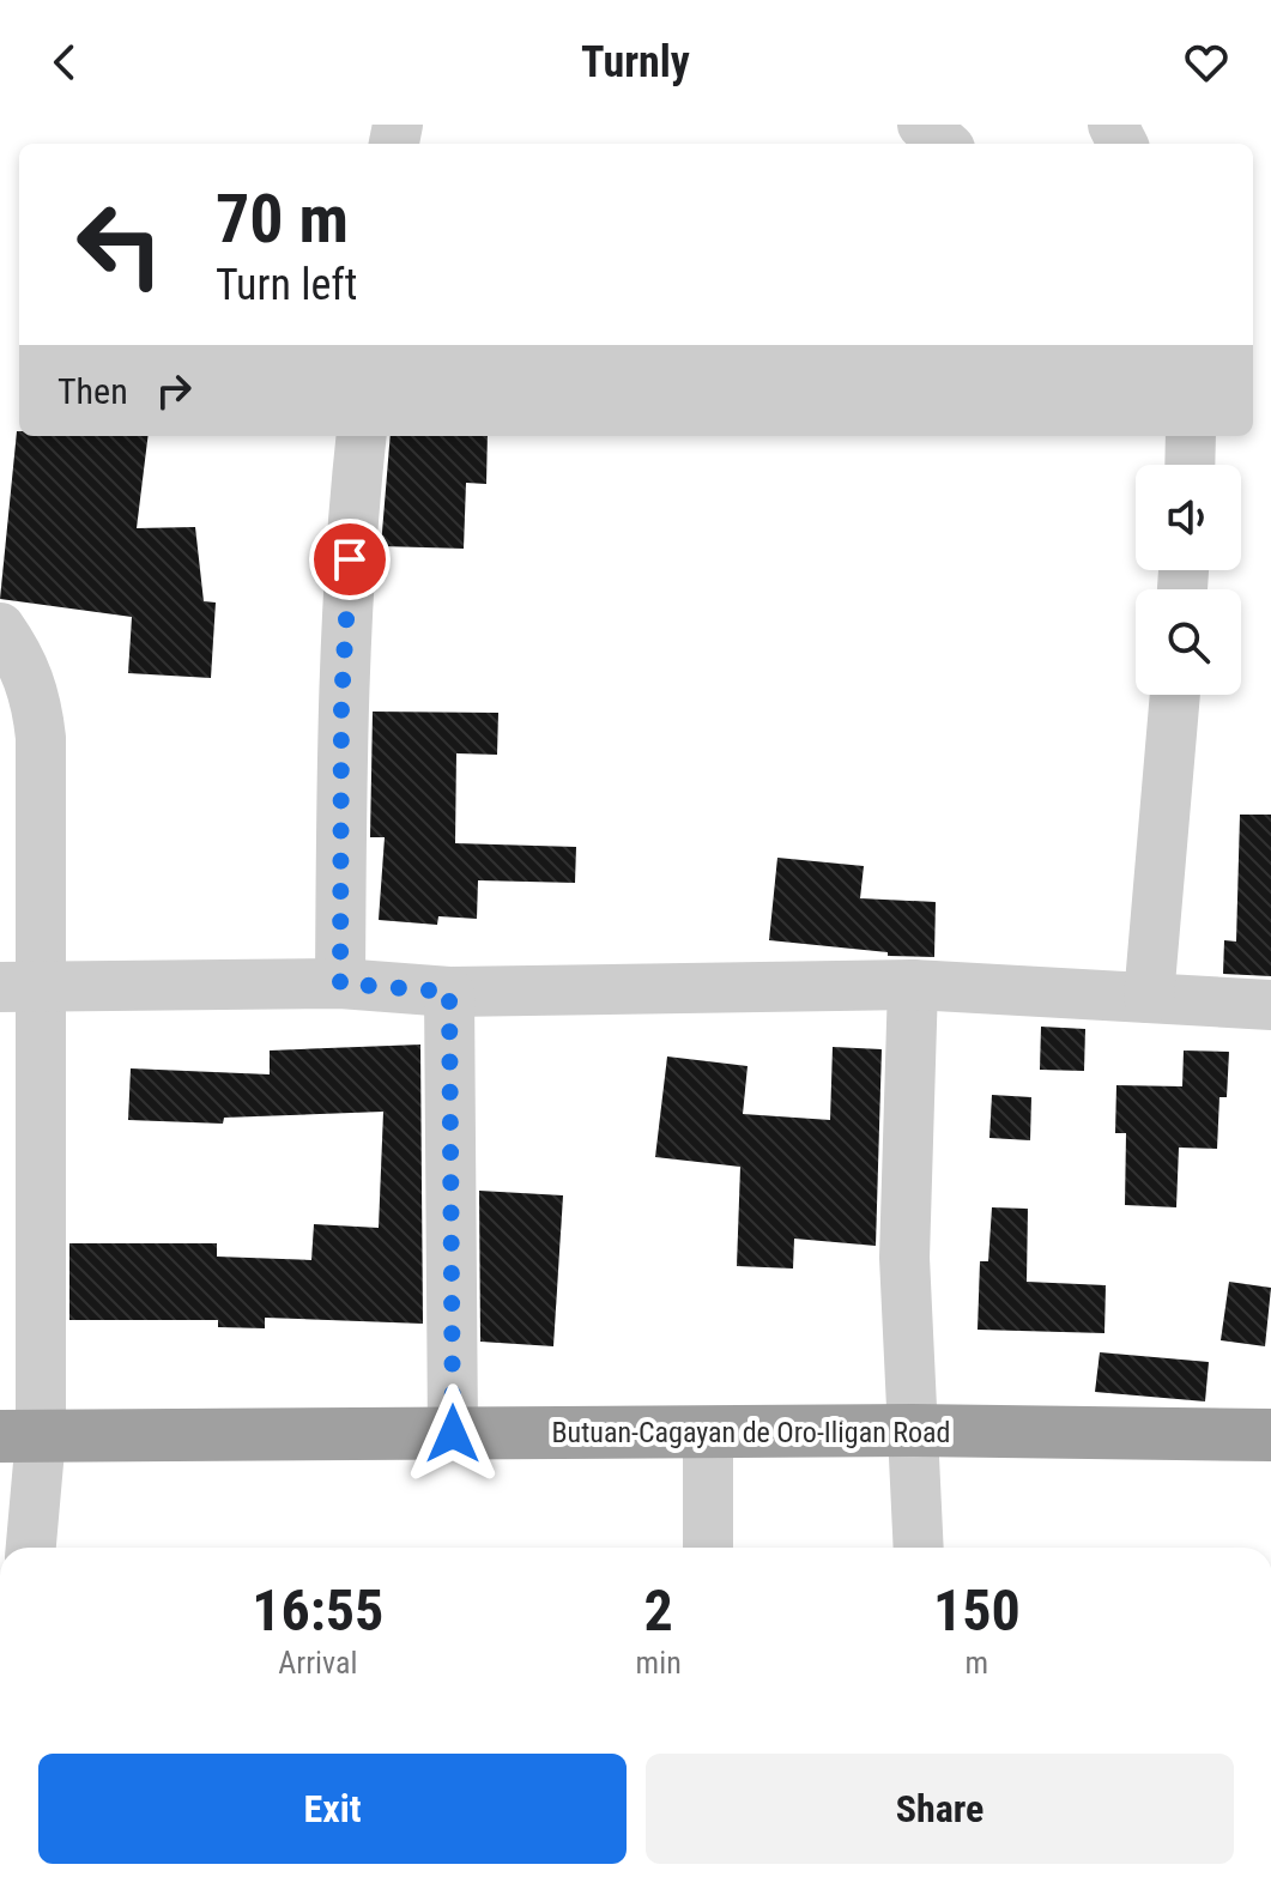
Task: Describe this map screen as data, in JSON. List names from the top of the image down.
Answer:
{
  "streets": {
    "highway": ["Butuan-Cagayan de Oro-Iligan Road"]
  },
  "page": {
    "header": "Turnly",
    "turn": ["70 m", "Turn left"],
    "then": "Then",
    "eta": [
      "16:55",
      "Arrival",
      "2",
      "min",
      "150",
      "m"
    ],
    "buttons": ["Exit", "Share"]
  }
}
